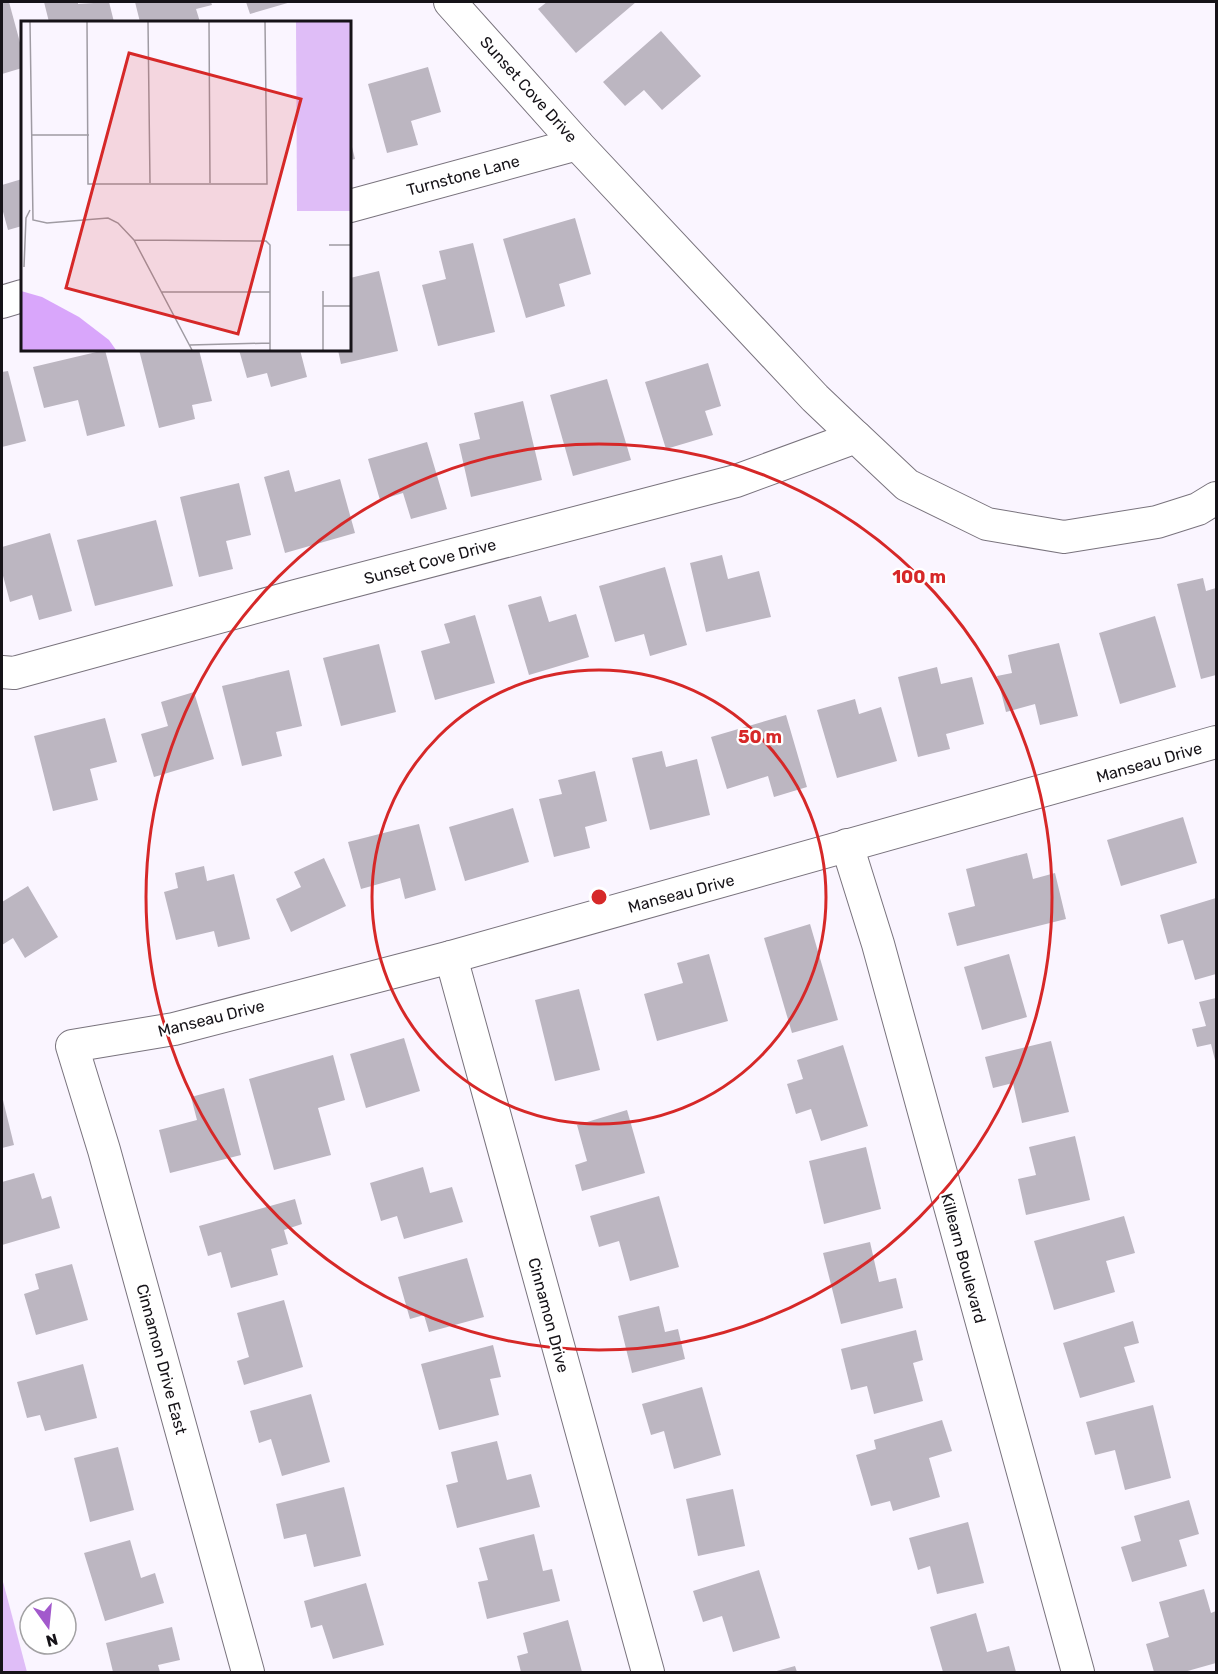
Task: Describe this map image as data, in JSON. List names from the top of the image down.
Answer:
{
  "streets": {
    "street": [
      "Sunset Cove Drive",
      "Turnstone Lane",
      "Manseau Drive",
      "Killearn Boulevard",
      "Cinnamon Drive",
      "Cinnamon Drive East"
    ]
  },
  "crossings": [
    ["Sunset Cove Drive", "Turnstone Lane"],
    ["Manseau Drive", "Killearn Boulevard"],
    ["Manseau Drive", "Cinnamon Drive"],
    ["Manseau Drive", "Cinnamon Drive East"]
  ],
  "north": "bottom",
  "rings": ["100 m", "50 m"]
}
